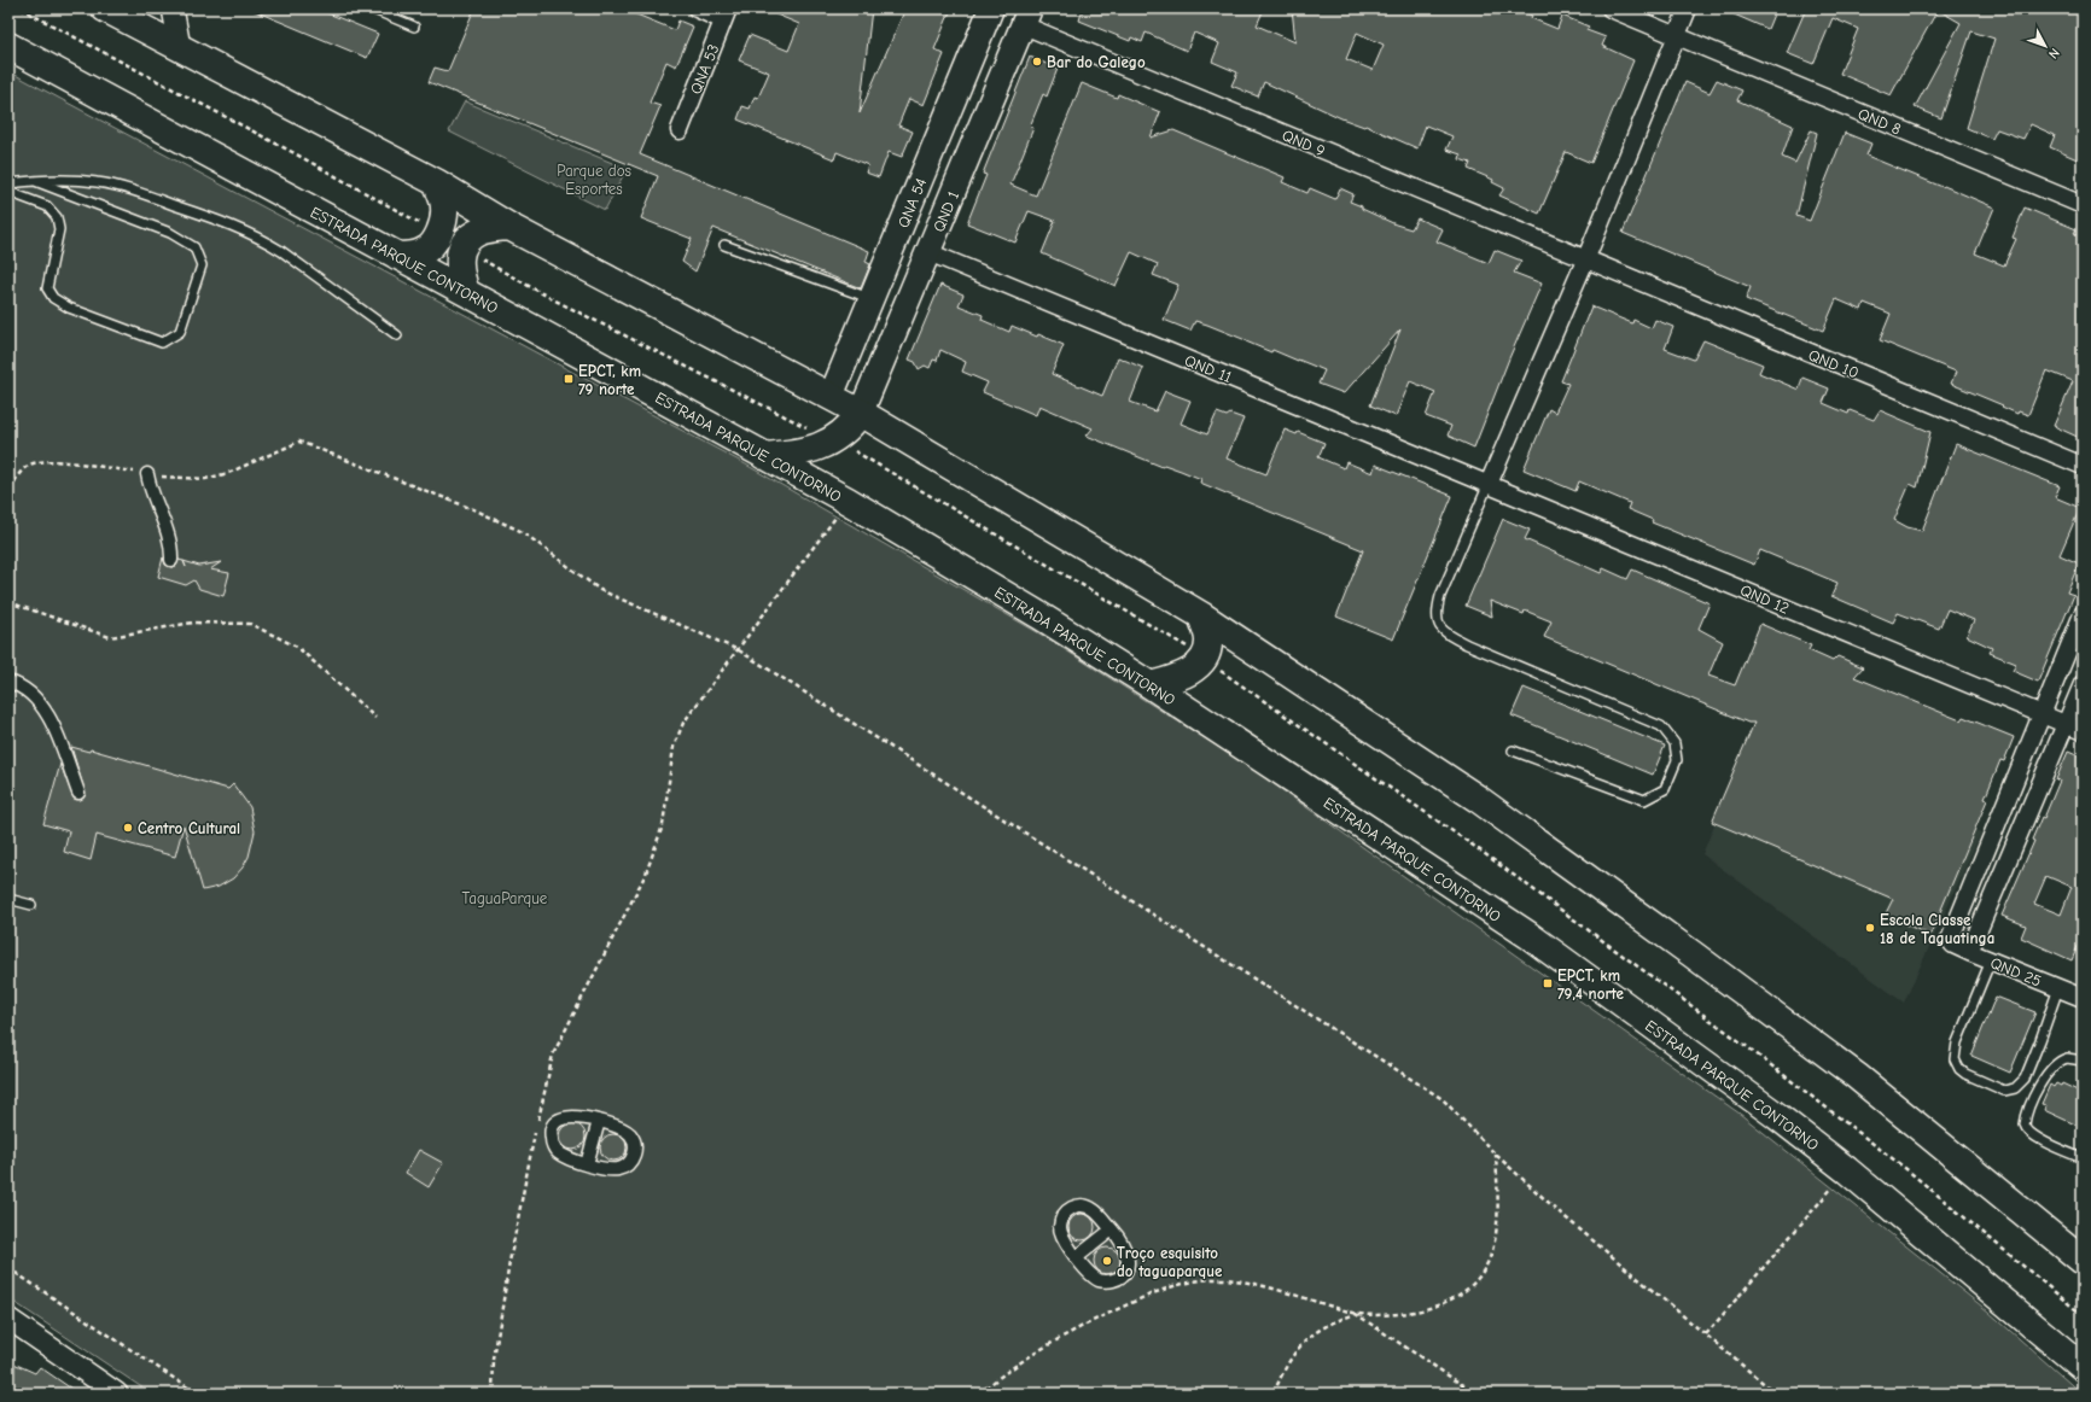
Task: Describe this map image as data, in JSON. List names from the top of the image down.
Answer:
{
  "streets": {
    "highway": ["ESTRADA PARQUE CONTORNO"],
    "main road": ["QNA 54", "QND 1"],
    "street": [
      "QNA 53",
      "QND 8",
      "QND 9",
      "QND 10",
      "QND 11",
      "QND 12",
      "QND 25"
    ]
  },
  "crossings": [
    ["QND 9", "QND 1"],
    ["QND 9", "QND 10"],
    ["QND 1", "QND 11"],
    ["QND 11", "QND 12"],
    ["QND 12", "QND 25"]
  ],
  "parks": ["Parque dos Esportes", "TaguaParque"],
  "places": {
    "other": [
      "Bar do Galego",
      "Centro Cultural",
      "Escola Classe 18 de Taguatinga",
      "Troço esquisito do taguaparque"
    ],
    "transit": ["EPCT, km 79 norte", "EPCT, km 79,4 norte"]
  },
  "north": "bottom right"
}
